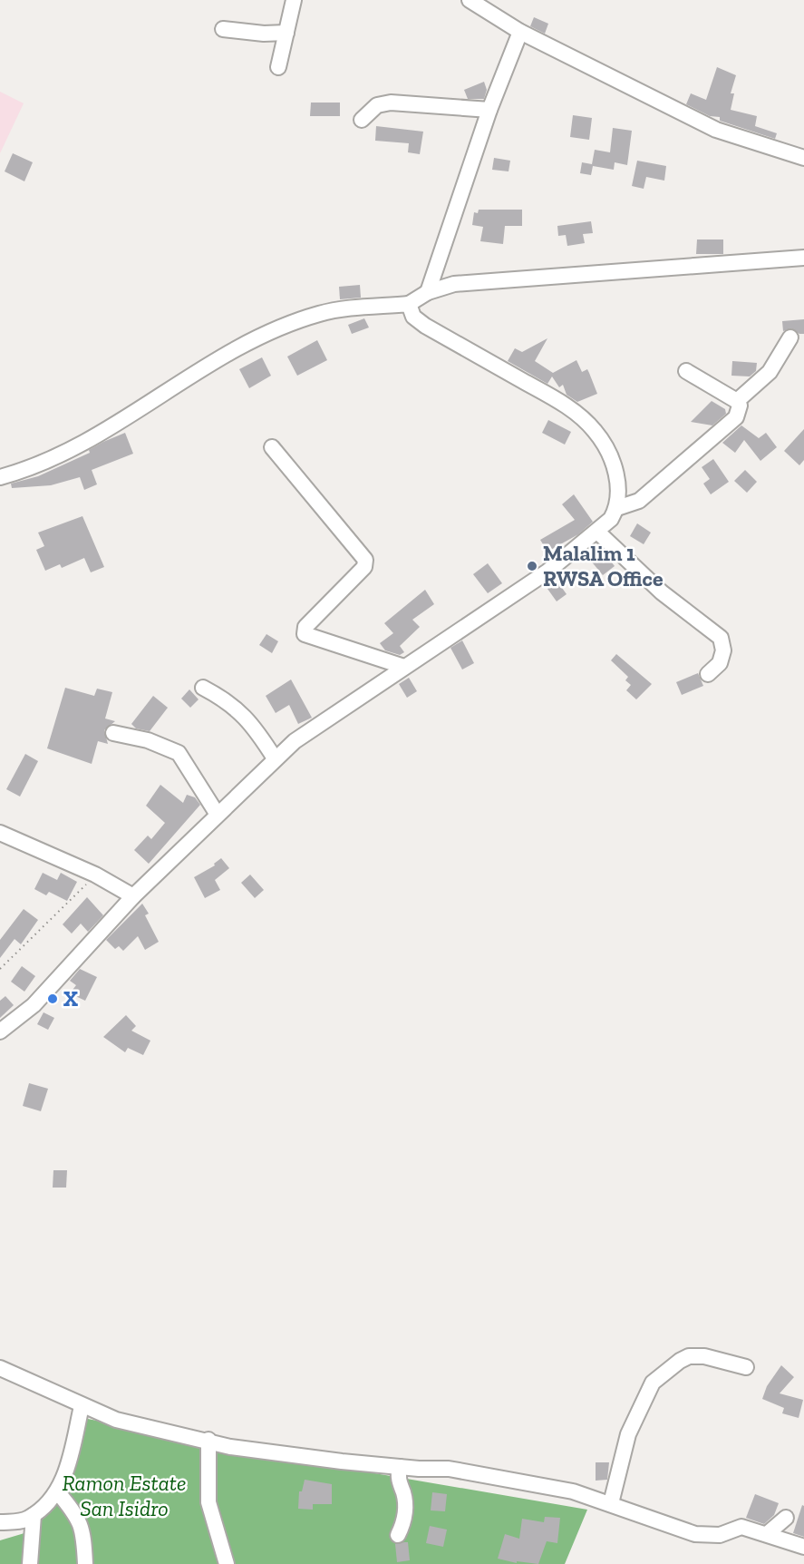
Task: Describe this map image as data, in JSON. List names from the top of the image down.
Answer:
{
  "parks": ["Ramon Estate San Isidro"],
  "places": ["Malalim 1 RWSA Office", "X"]
}
